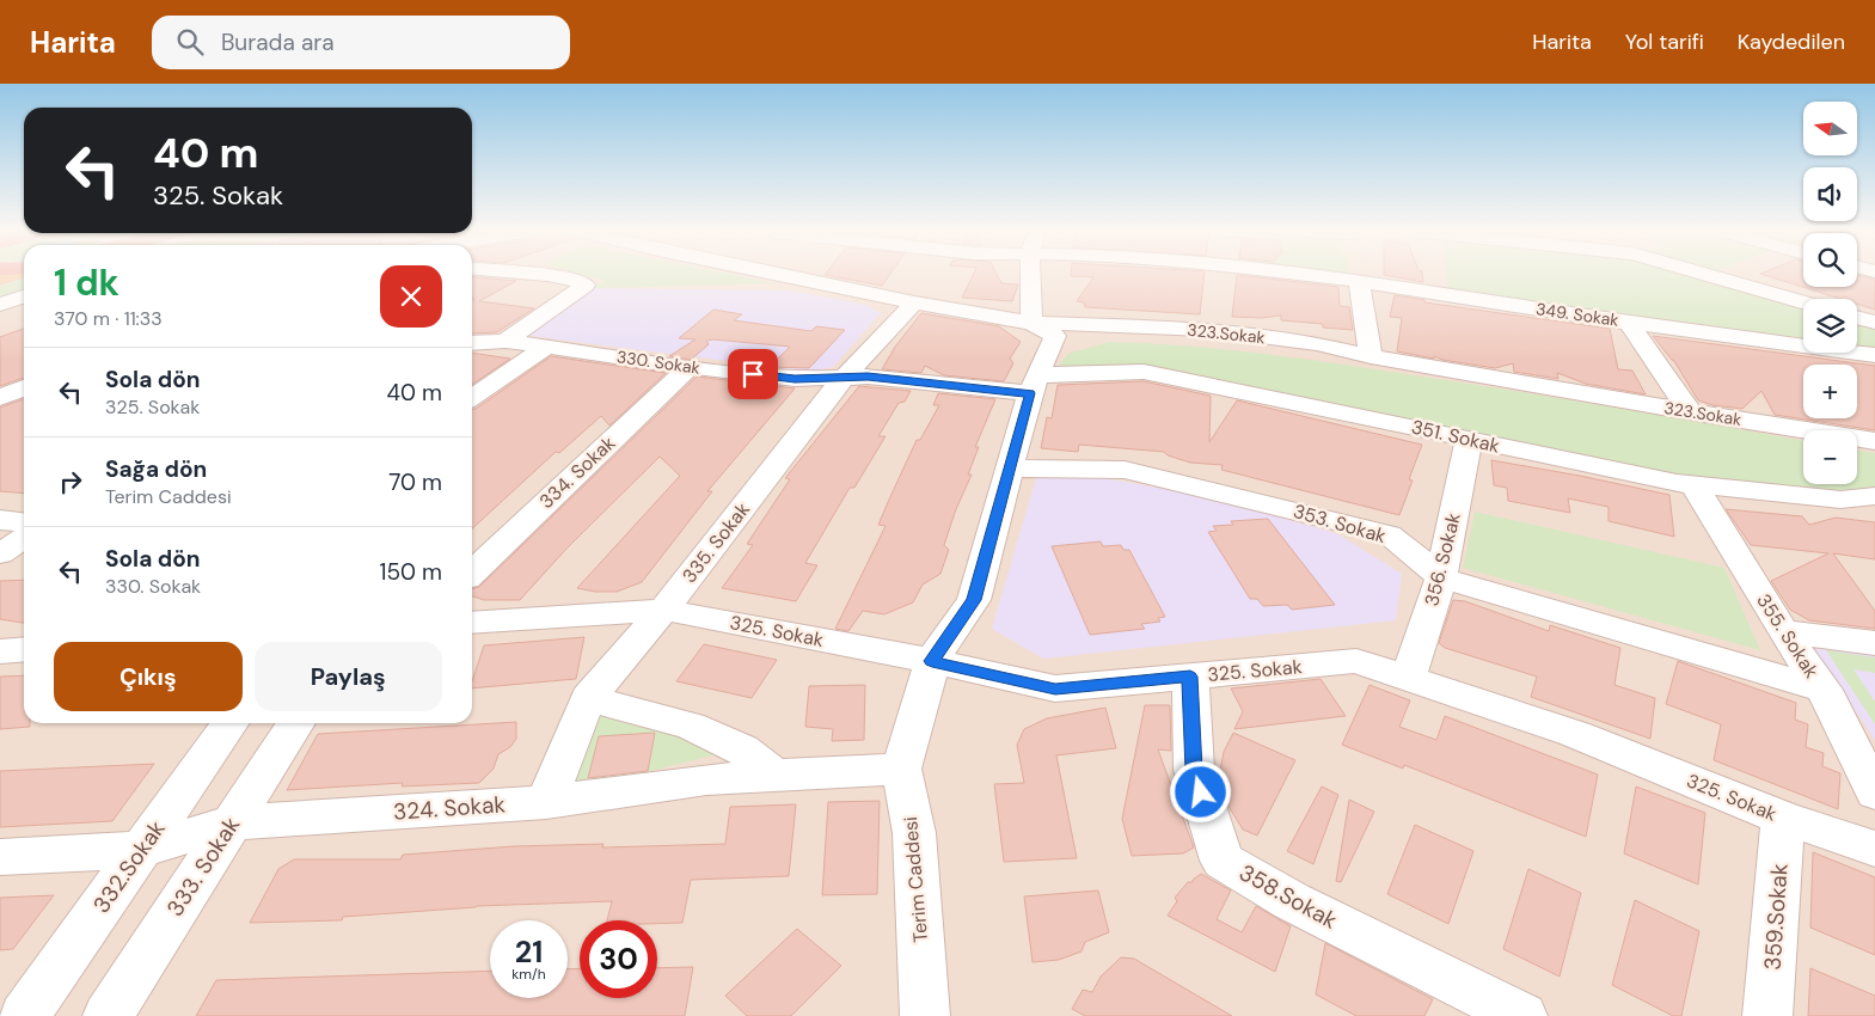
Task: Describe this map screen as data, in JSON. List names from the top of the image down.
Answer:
{
  "streets": {
    "street": [
      "349. Sokak",
      "323.Sokak",
      "330. Sokak",
      "351. Sokak",
      "334. Sokak",
      "353. Sokak",
      "335. Sokak",
      "356. Sokak",
      "325. Sokak",
      "355. Sokak",
      "324. Sokak",
      "332.Sokak",
      "333. Sokak",
      "Terim Caddesi",
      "358.Sokak",
      "359.Sokak"
    ]
  },
  "crossings": [
    ["323.Sokak", "335. Sokak"],
    ["323.Sokak", "Terim Caddesi"],
    ["330. Sokak", "351. Sokak"],
    ["330. Sokak", "334. Sokak"],
    ["330. Sokak", "335. Sokak"],
    ["330. Sokak", "Terim Caddesi"],
    ["351. Sokak", "356. Sokak"],
    ["351. Sokak", "355. Sokak"],
    ["351. Sokak", "Terim Caddesi"],
    ["353. Sokak", "356. Sokak"],
    ["353. Sokak", "355. Sokak"],
    ["353. Sokak", "Terim Caddesi"],
    ["335. Sokak", "325. Sokak"],
    ["335. Sokak", "324. Sokak"],
    ["356. Sokak", "325. Sokak"],
    ["325. Sokak", "Terim Caddesi"],
    ["325. Sokak", "358.Sokak"],
    ["325. Sokak", "359.Sokak"],
    ["324. Sokak", "332.Sokak"],
    ["324. Sokak", "333. Sokak"],
    ["324. Sokak", "Terim Caddesi"]
  ],
  "north": "left",
  "page": {
    "header": "Harita",
    "search": "Burada ara",
    "nav": ["Harita", "Yol tarifi", "Kaydedilen"],
    "map_buttons": ["+", "−"],
    "turn": ["40 m", "325. Sokak"],
    "heading": ["1 dk", "370 m · 11:33"],
    "list": [
      {
        "name": "Sola dön",
        "note": "325. Sokak",
        "value": "40 m"
      },
      {
        "name": "Sağa dön",
        "note": "Terim Caddesi",
        "value": "70 m"
      },
      {
        "name": "Sola dön",
        "note": "330. Sokak",
        "value": "150 m"
      }
    ],
    "buttons": ["Çıkış", "Paylaş"],
    "speed": "21 km/h",
    "limit": "30"
  }
}
